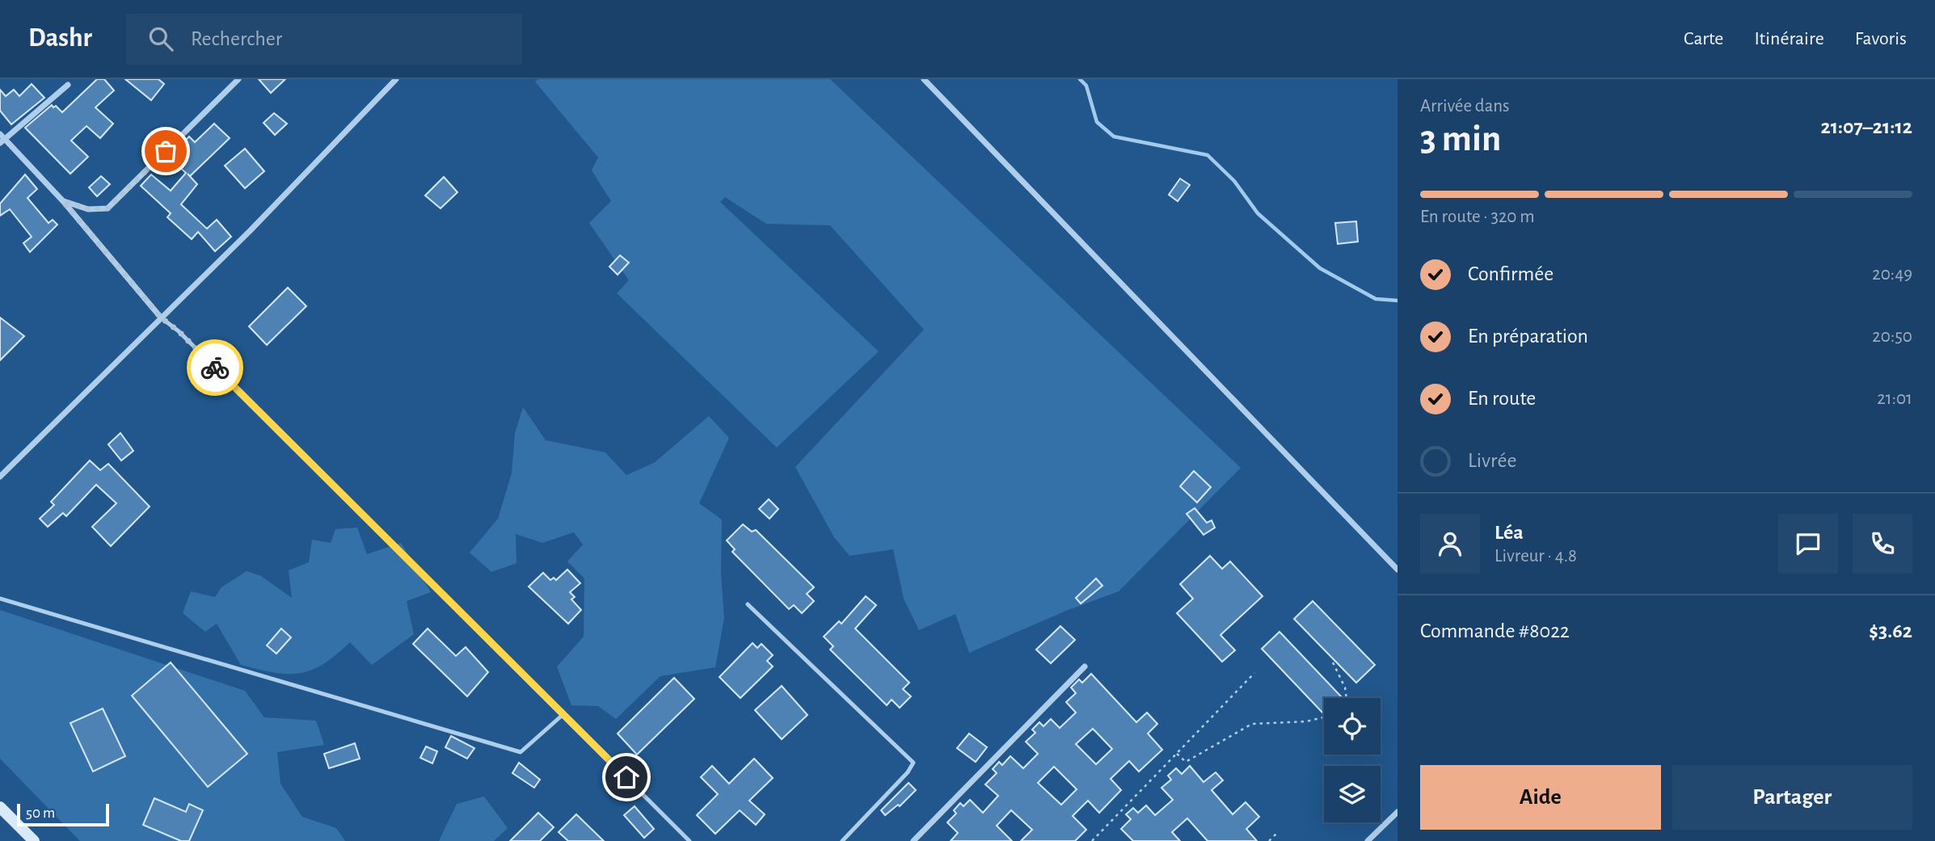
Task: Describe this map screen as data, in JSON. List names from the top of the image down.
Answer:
{
  "scale_bar": "50 m",
  "page": {
    "header": "Dashr",
    "search": "Rechercher",
    "nav": ["Carte", "Itinéraire", "Favoris"],
    "heading": ["3 min", "Arrivée dans", "21:07–21:12"],
    "panel": [
      "Léa",
      "Livreur · 4.8",
      "Commande #8022",
      "$3.62"
    ],
    "bar": "En route · 320 m",
    "list": [
      ["Confirmée", "20:49"],
      ["En préparation", "20:50"],
      ["En route", "21:01"],
      "Livrée"
    ],
    "buttons": ["Aide", "Partager"],
    "scale": "50 m"
  }
}
